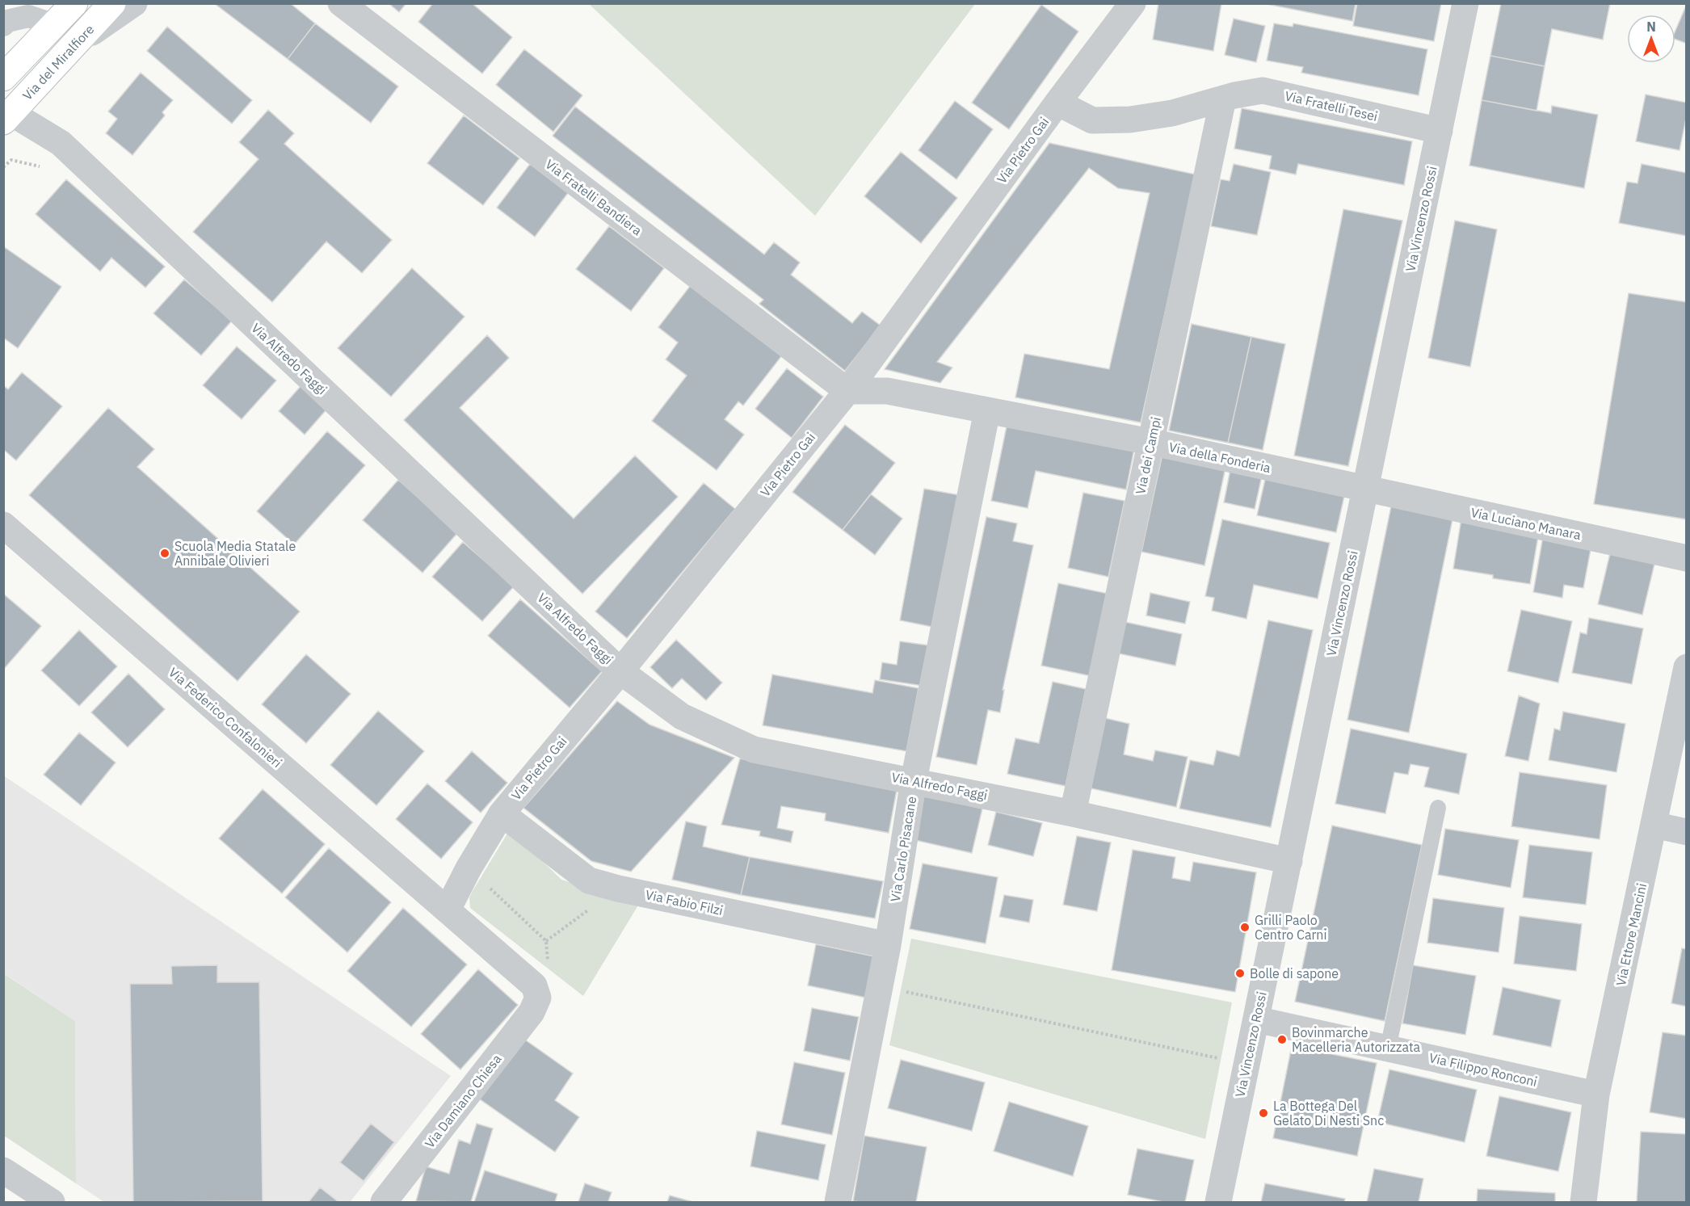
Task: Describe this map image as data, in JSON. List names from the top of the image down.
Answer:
{
  "streets": {
    "main road": ["Via del Miralfiore"],
    "street": [
      "Via Fratelli Tesei",
      "Via Pietro Gai",
      "Via Fratelli Bandiera",
      "Via Vincenzo Rossi",
      "Via Alfredo Faggi",
      "Via dei Campi",
      "Via della Fonderia",
      "Via Luciano Manara",
      "Via Federico Confalonieri",
      "Via Carlo Pisacane",
      "Via Fabio Filzi",
      "Via Ettore Mancini",
      "Via Filippo Ronconi",
      "Via Damiano Chiesa"
    ]
  },
  "crossings": [
    ["Via del Miralfiore", "Via Alfredo Faggi"],
    ["Via Fratelli Tesei", "Via Pietro Gai"],
    ["Via Fratelli Tesei", "Via Vincenzo Rossi"],
    ["Via Fratelli Tesei", "Via dei Campi"],
    ["Via Pietro Gai", "Via Fratelli Bandiera"],
    ["Via Pietro Gai", "Via Alfredo Faggi"],
    ["Via Pietro Gai", "Via dei Campi"],
    ["Via Pietro Gai", "Via della Fonderia"],
    ["Via Pietro Gai", "Via Federico Confalonieri"],
    ["Via Pietro Gai", "Via Fabio Filzi"],
    ["Via Fratelli Bandiera", "Via della Fonderia"],
    ["Via Vincenzo Rossi", "Via Alfredo Faggi"],
    ["Via Vincenzo Rossi", "Via della Fonderia"],
    ["Via Vincenzo Rossi", "Via Luciano Manara"],
    ["Via Vincenzo Rossi", "Via Filippo Ronconi"],
    ["Via Alfredo Faggi", "Via dei Campi"],
    ["Via Alfredo Faggi", "Via Carlo Pisacane"],
    ["Via dei Campi", "Via della Fonderia"],
    ["Via della Fonderia", "Via Luciano Manara"],
    ["Via della Fonderia", "Via Carlo Pisacane"],
    ["Via Federico Confalonieri", "Via Damiano Chiesa"],
    ["Via Carlo Pisacane", "Via Fabio Filzi"],
    ["Via Ettore Mancini", "Via Filippo Ronconi"]
  ],
  "places": [
    "Scuola Media Statale Annibale Olivieri",
    "Grilli Paolo Centro Carni",
    "Bolle di sapone",
    "Bovinmarche Macelleria Autorizzata",
    "La Bottega Del Gelato Di Nesti Snc"
  ],
  "north": "top"
}
